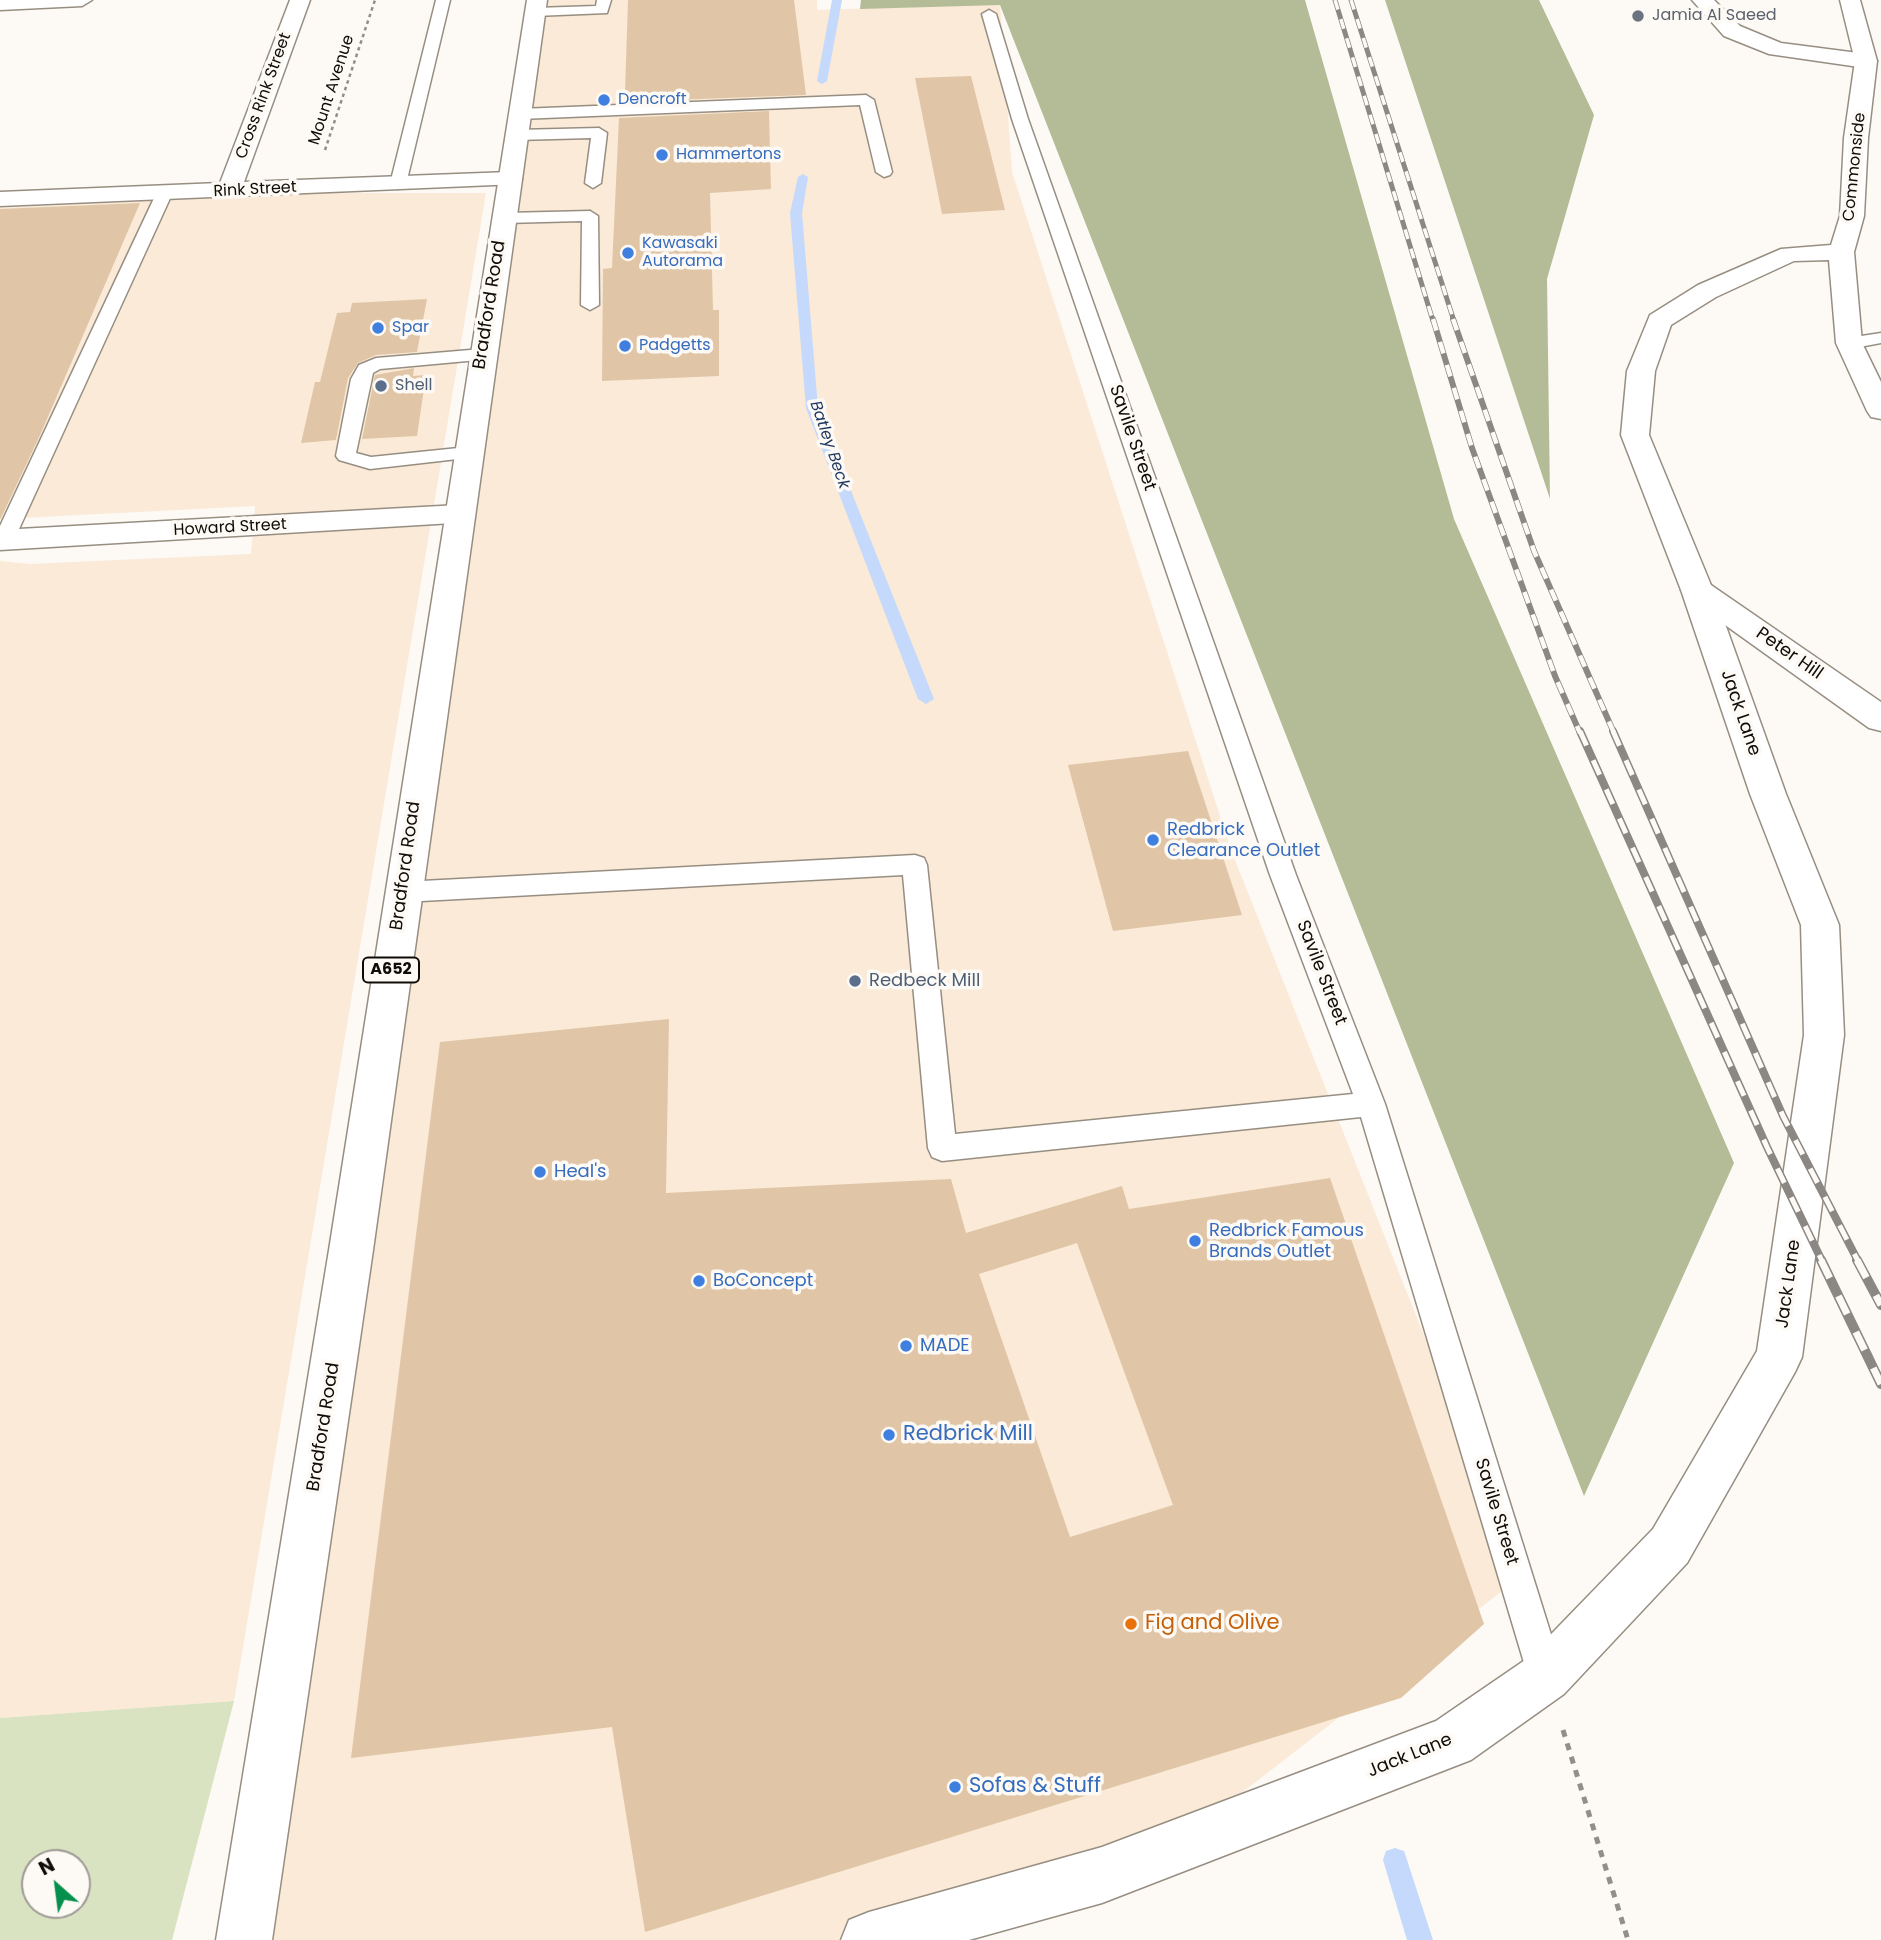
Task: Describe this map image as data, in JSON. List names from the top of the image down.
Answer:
{
  "streets": {
    "street": [
      "Cross Rink Street",
      "Commonside",
      "Rink Street",
      "Bradford Road",
      "Howard Street",
      "Peter Hill",
      "Jack Lane",
      "A652"
    ],
    "lane": ["Savile Street"],
    "path": ["Mount Avenue"]
  },
  "crossings": [
    ["Mount Avenue", "Rink Street"],
    ["Cross Rink Street", "Rink Street"],
    ["Commonside", "Jack Lane"],
    ["Rink Street", "Bradford Road"],
    ["Bradford Road", "Howard Street"],
    ["Savile Street", "Jack Lane"],
    ["Peter Hill", "Jack Lane"]
  ],
  "water": ["Batley Beck"],
  "places": [
    "Jamia Al Saeed",
    "Dencroft",
    "Hammertons",
    "Kawasaki Autorama",
    "Spar",
    "Padgetts",
    "Shell",
    "Redbrick Clearance Outlet",
    "Redbeck Mill",
    "Heal's",
    "Redbrick Famous Brands Outlet",
    "BoConcept",
    "MADE",
    "Redbrick Mill",
    "Fig and Olive",
    "Sofas & Stuff"
  ],
  "north": "top left"
}
